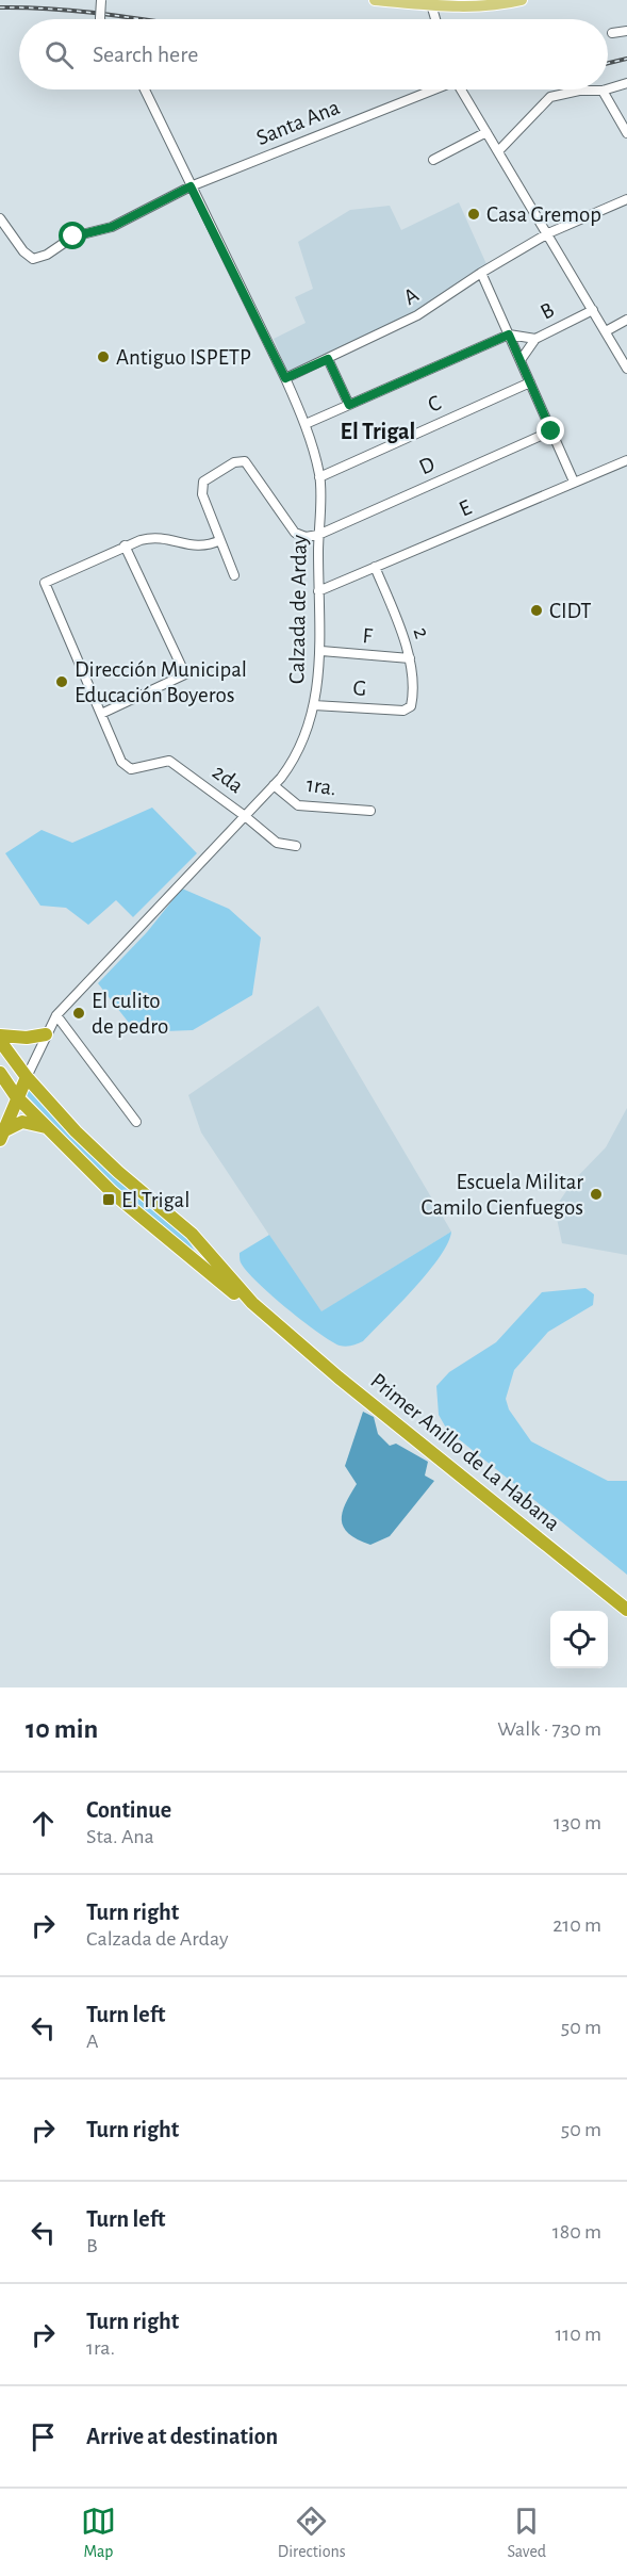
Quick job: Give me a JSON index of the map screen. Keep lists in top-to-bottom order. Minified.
{"streets":{"highway":["Primer Anillo de La Habana"],"street":["Santa Ana","A","B","C","D","E","Calzada de Arday","2","F","G","2da","1ra."]},"crossings":[["Santa Ana","Calzada de Arday"],["A","Calzada de Arday"],["C","Calzada de Arday"],["D","Calzada de Arday"],["E","Calzada de Arday"],["E","2"],["Calzada de Arday","F"],["Calzada de Arday","G"],["Calzada de Arday","2da"],["Calzada de Arday","1ra."],["Calzada de Arday","Primer Anillo de La Habana"],["2","F"],["2","G"]],"districts":["El Trigal"],"places":{"other":["Casa Gremop","Antiguo ISPETP","CIDT","Dirección Municipal Educación Boyeros","El culito de pedro","Escuela Militar Camilo Cienfuegos"],"transit":["El Trigal"]},"page":{"search":"Search here","heading":["10 min","Walk · 730 m"],"list":[["Continue","Sta. Ana","130 m"],["Turn right","Calzada de Arday","210 m"],["Turn left","A","50 m"],["Turn right","50 m"],["Turn left","B","180 m"],["Turn right","1ra.","110 m"],"Arrive at destination"],"nav":["Map","Directions","Saved"]}}
